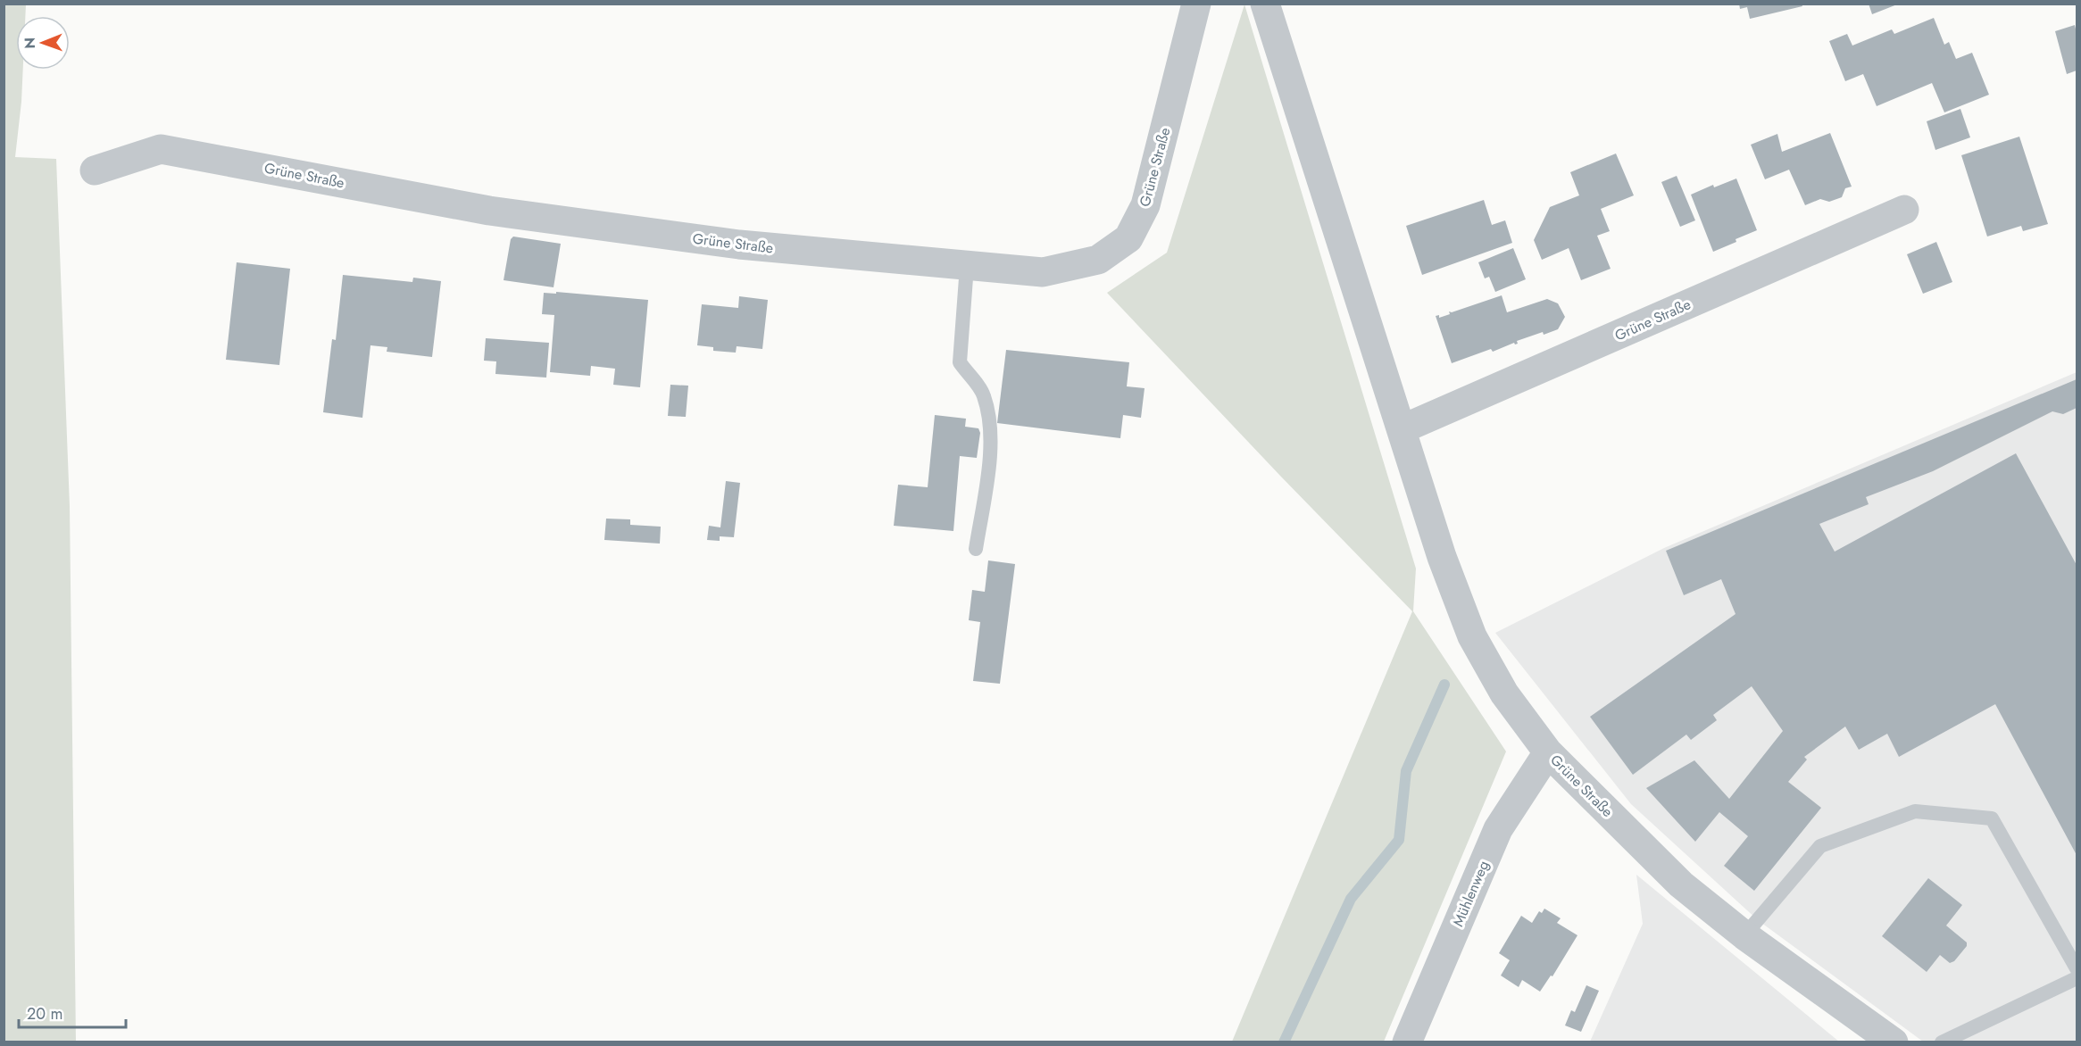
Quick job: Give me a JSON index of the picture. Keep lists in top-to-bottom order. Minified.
{"streets":{"street":["Grüne Straße","Mühlenweg"]},"crossings":[["Grüne Straße","Mühlenweg"]],"scale_bar":"20 m","north":"left"}
